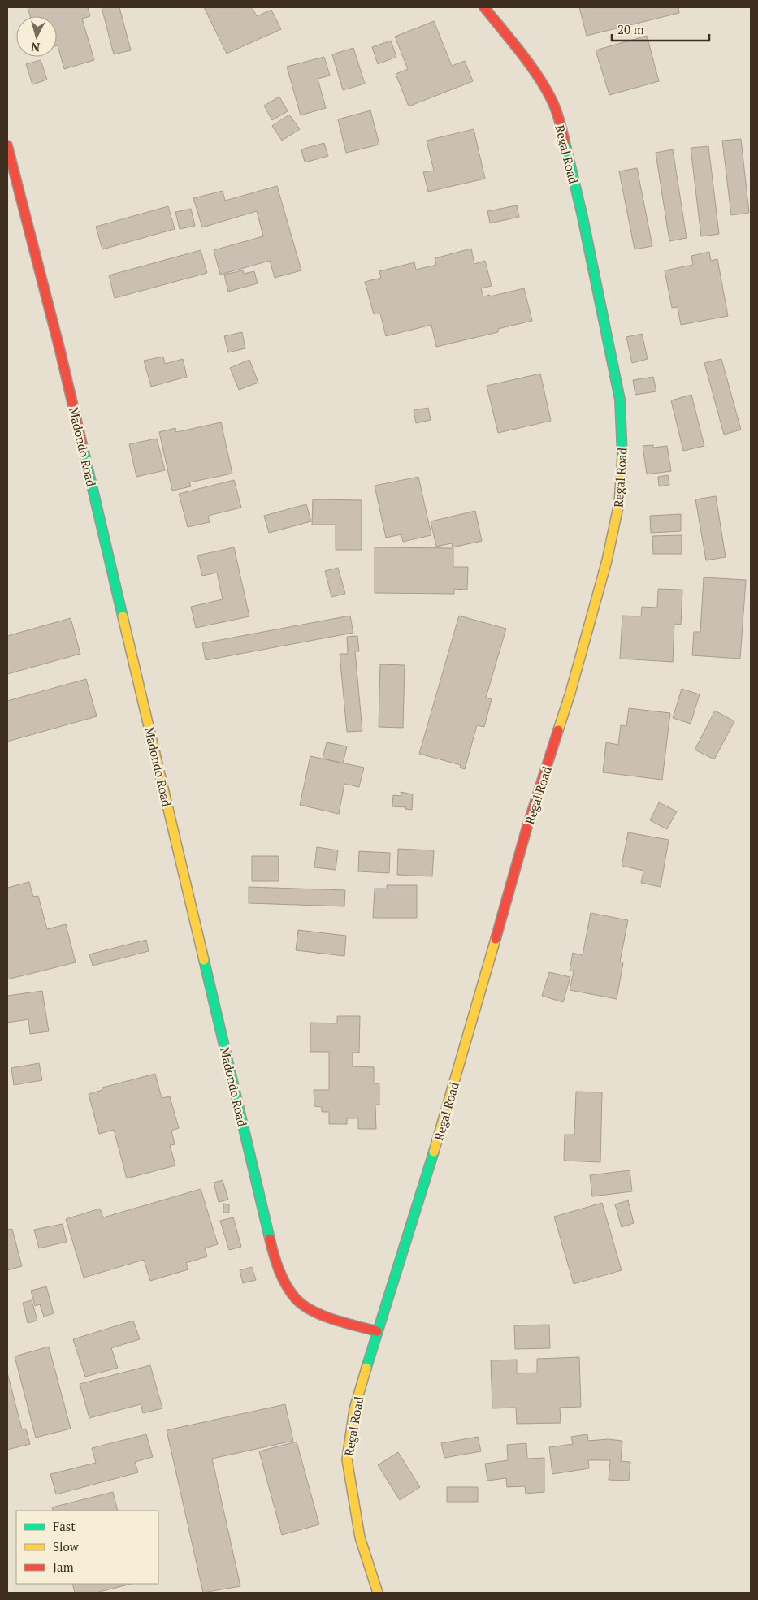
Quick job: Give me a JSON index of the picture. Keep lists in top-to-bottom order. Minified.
{"streets":{"street":["Regal Road","Madondo Road"]},"crossings":[["Regal Road","Madondo Road"]],"legend":["Fast","Slow","Jam"],"scale_bar":"20 m","north":"bottom"}
